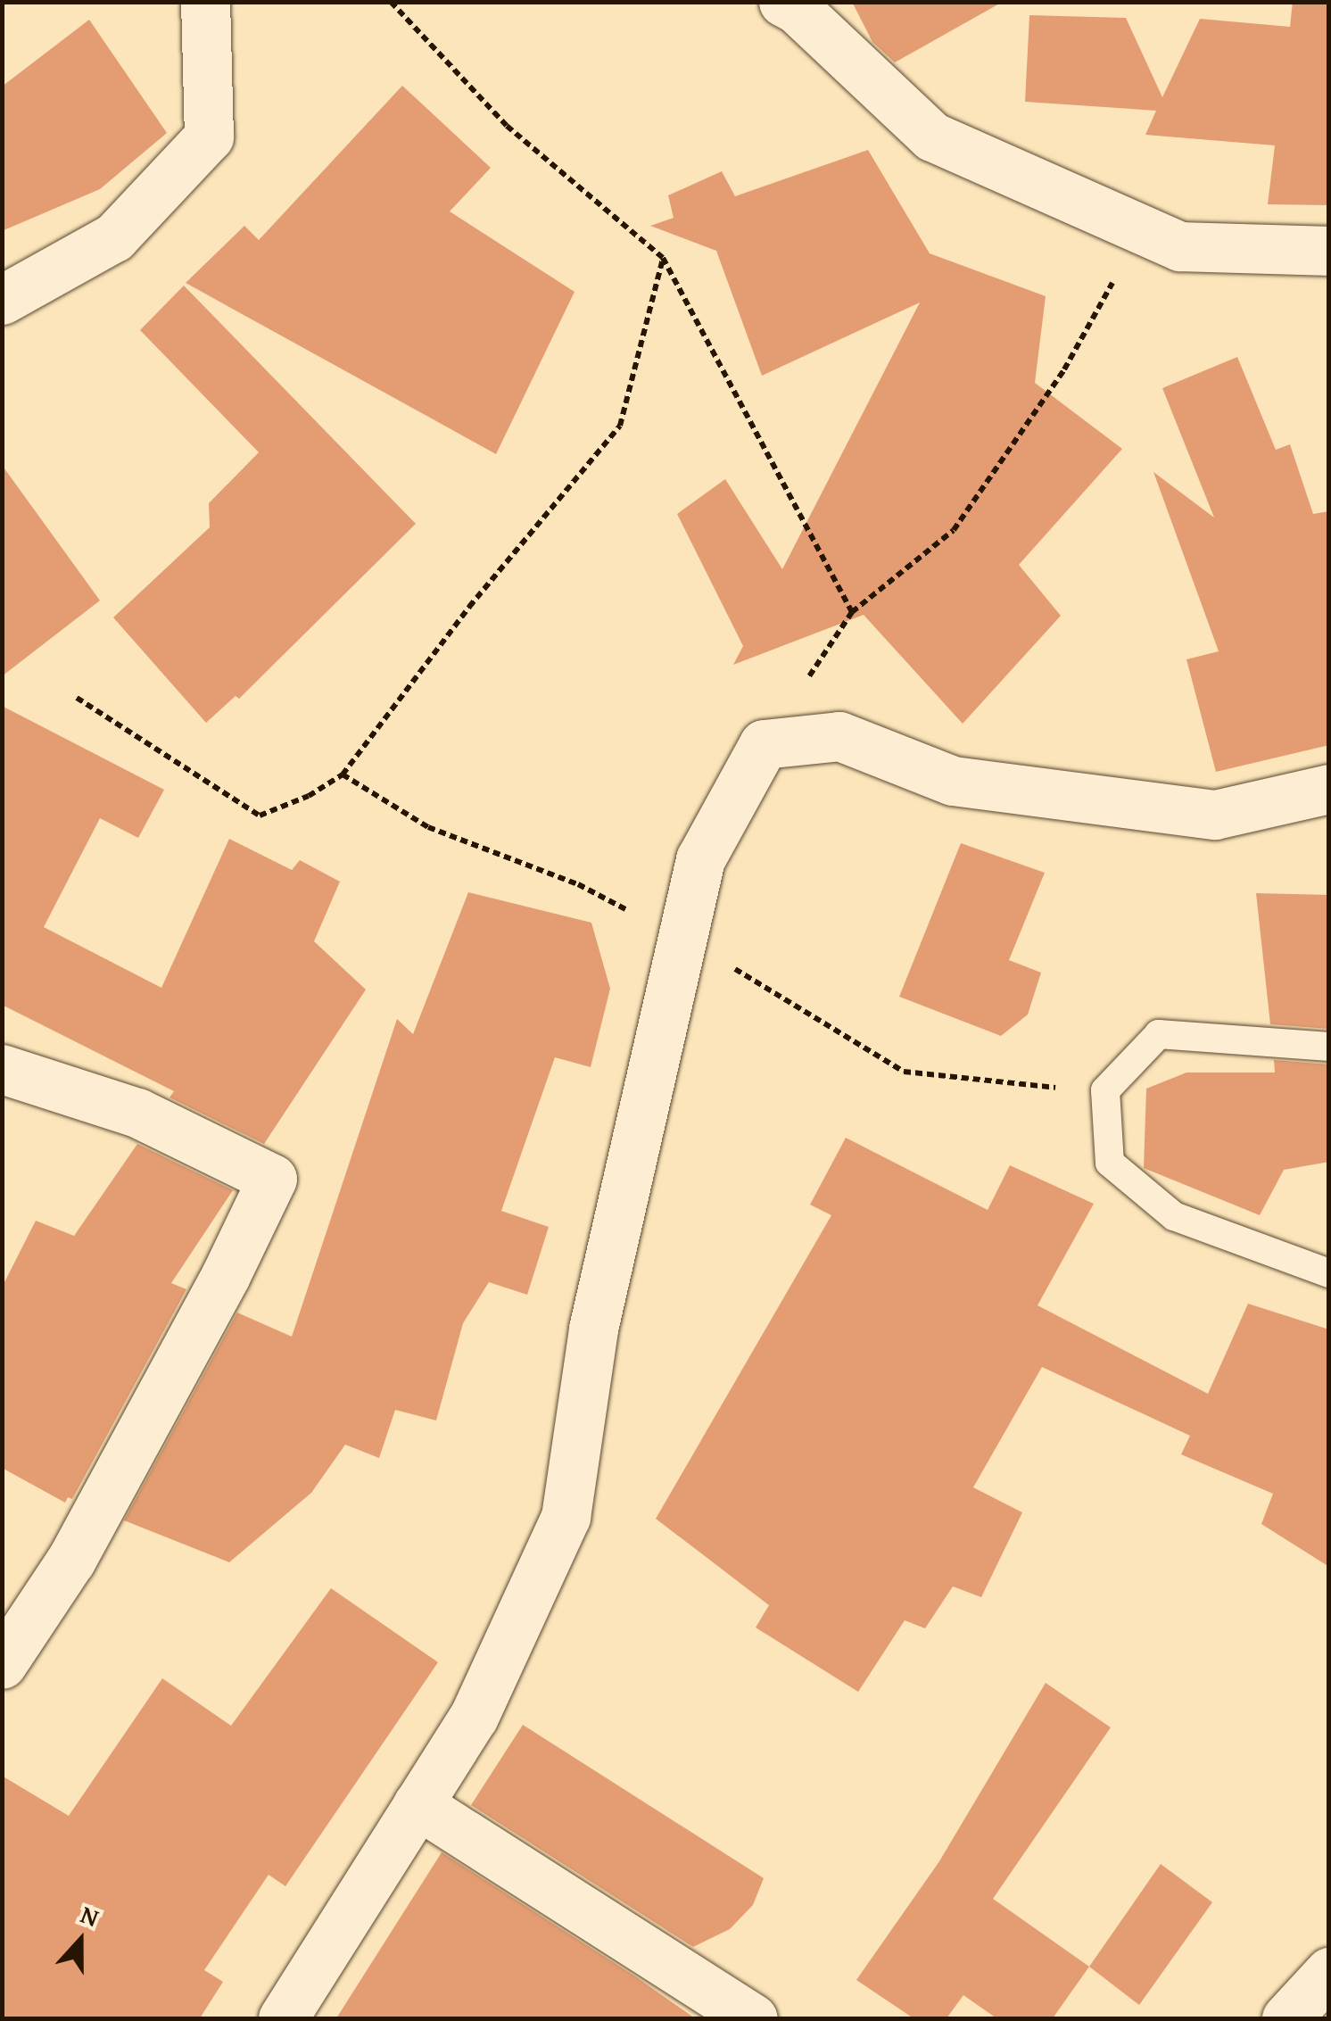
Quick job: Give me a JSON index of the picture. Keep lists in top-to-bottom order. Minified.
{"north":"top"}
